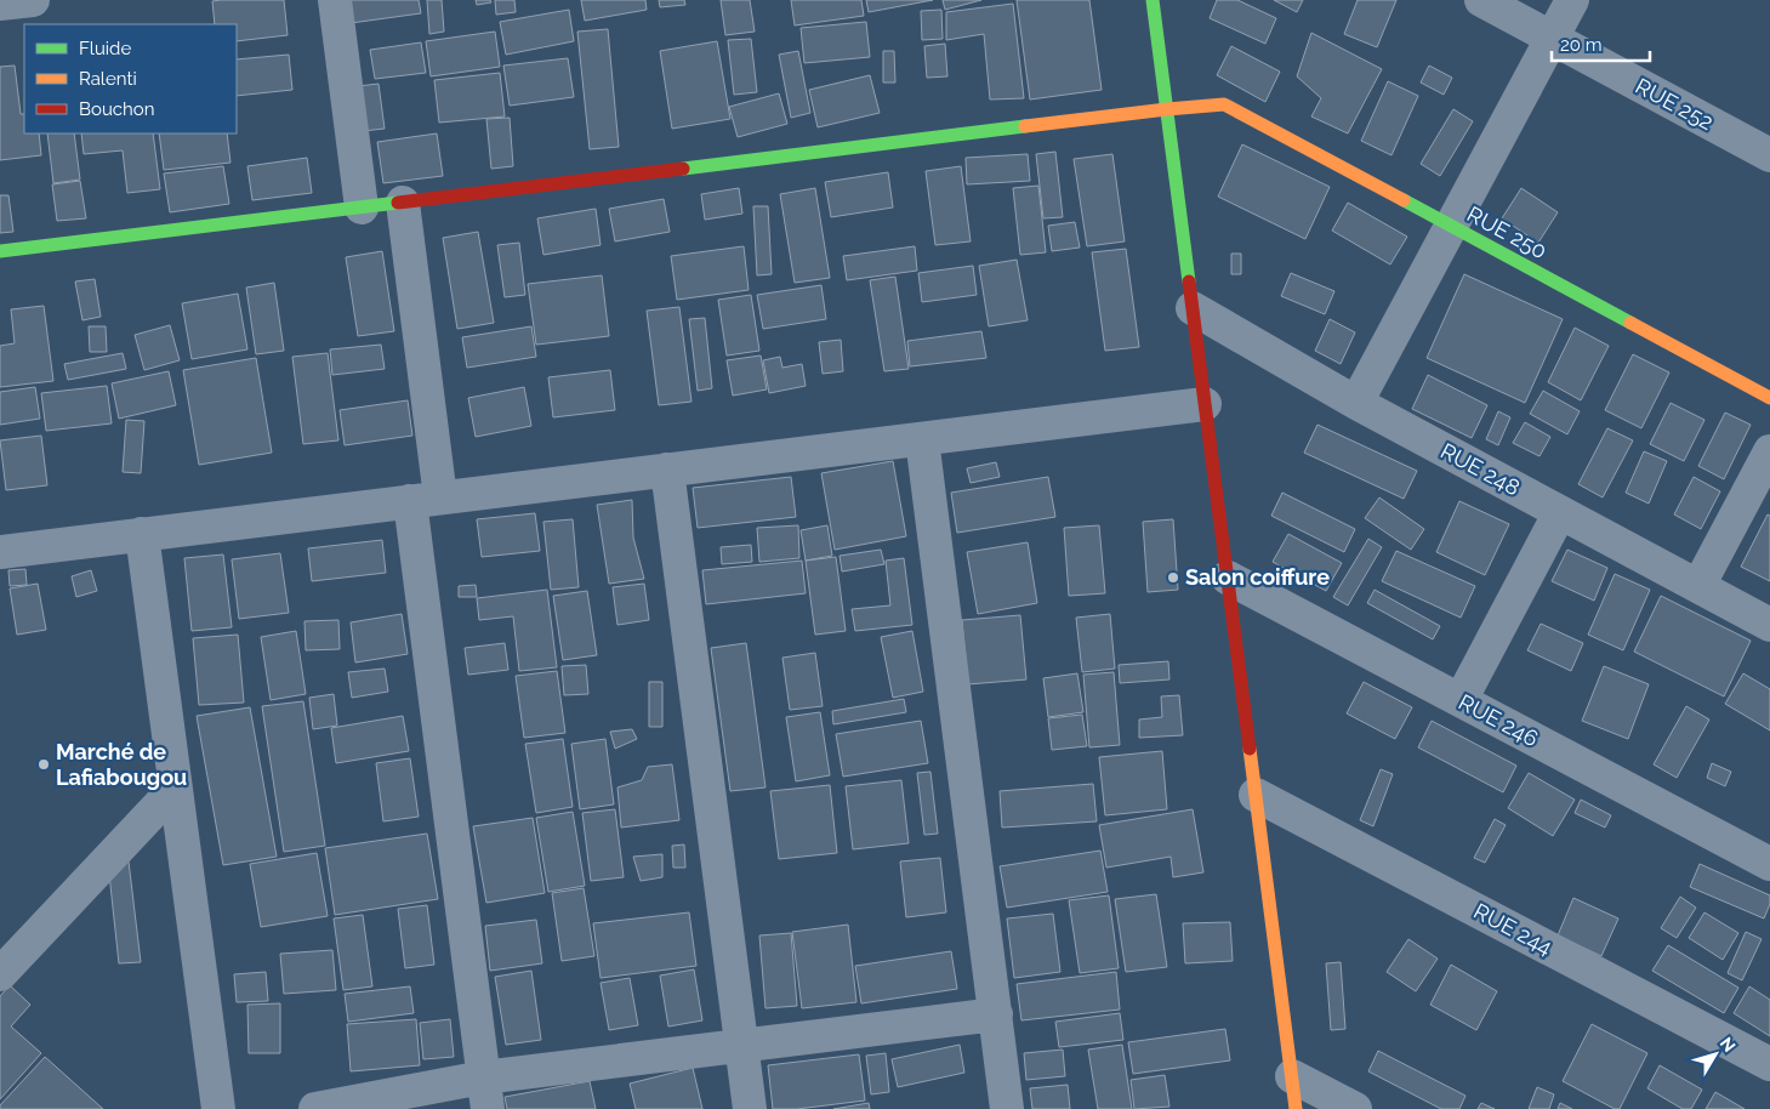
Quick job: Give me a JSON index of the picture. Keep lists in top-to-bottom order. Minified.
{"streets":{"street":["RUE 252","RUE 250","RUE 248","RUE 246","RUE 244"]},"places":["Salon coiffure","Marché de Lafiabougou"],"legend":["Fluide","Ralenti","Bouchon"],"scale_bar":"20 m","north":"top right"}
